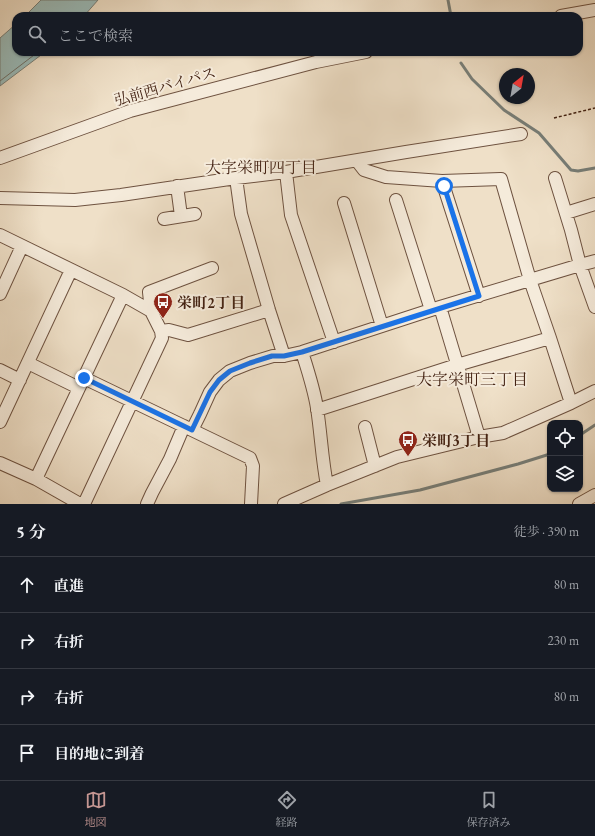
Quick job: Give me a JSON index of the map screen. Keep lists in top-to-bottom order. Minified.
{"streets":{"street":["弘前西バイパス"]},"districts":["大字栄町四丁目","大字栄町三丁目"],"places":{"bus stop":["栄町2丁目","栄町3丁目"]},"north":"top right","page":{"search":"ここで検索","heading":["5 分","徒歩 · 390 m"],"list":[["直進","80 m"],["右折","230 m"],["右折","80 m"],"目的地に到着"],"nav":["地図","経路","保存済み"]}}
